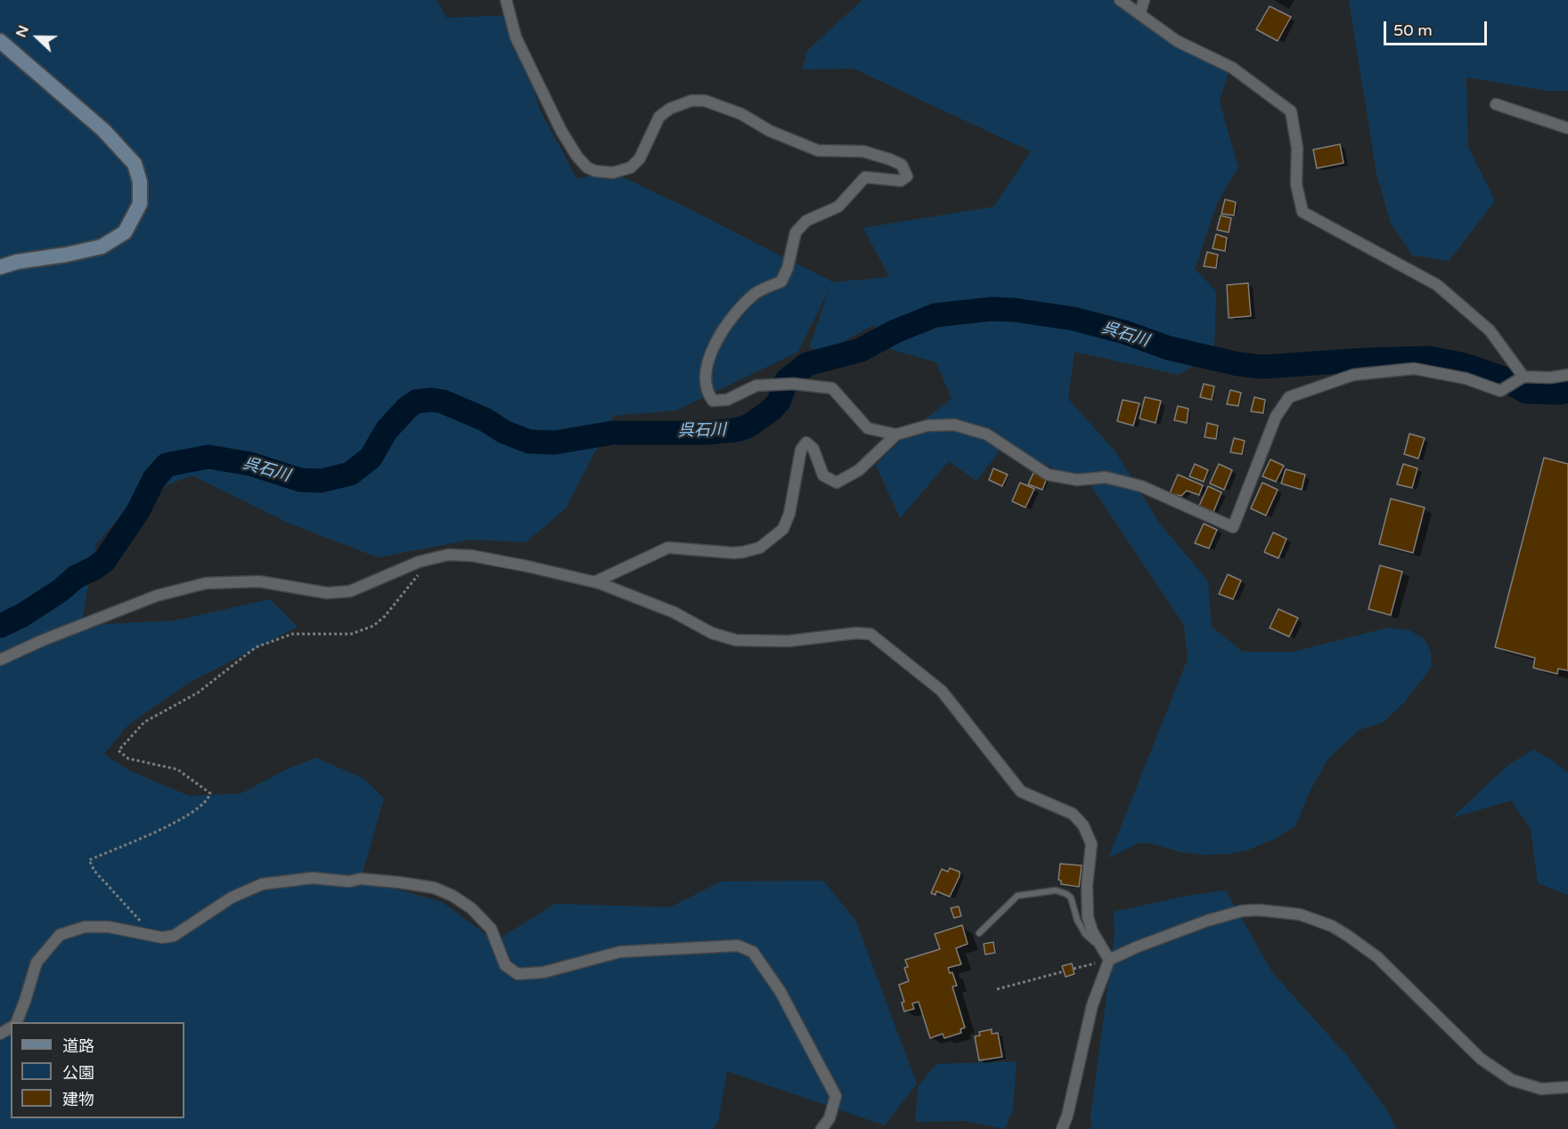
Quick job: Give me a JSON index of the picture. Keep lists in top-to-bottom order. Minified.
{"water":["呉石川"],"legend":["道路","公園","建物"],"scale_bar":"50 m","north":"left"}
